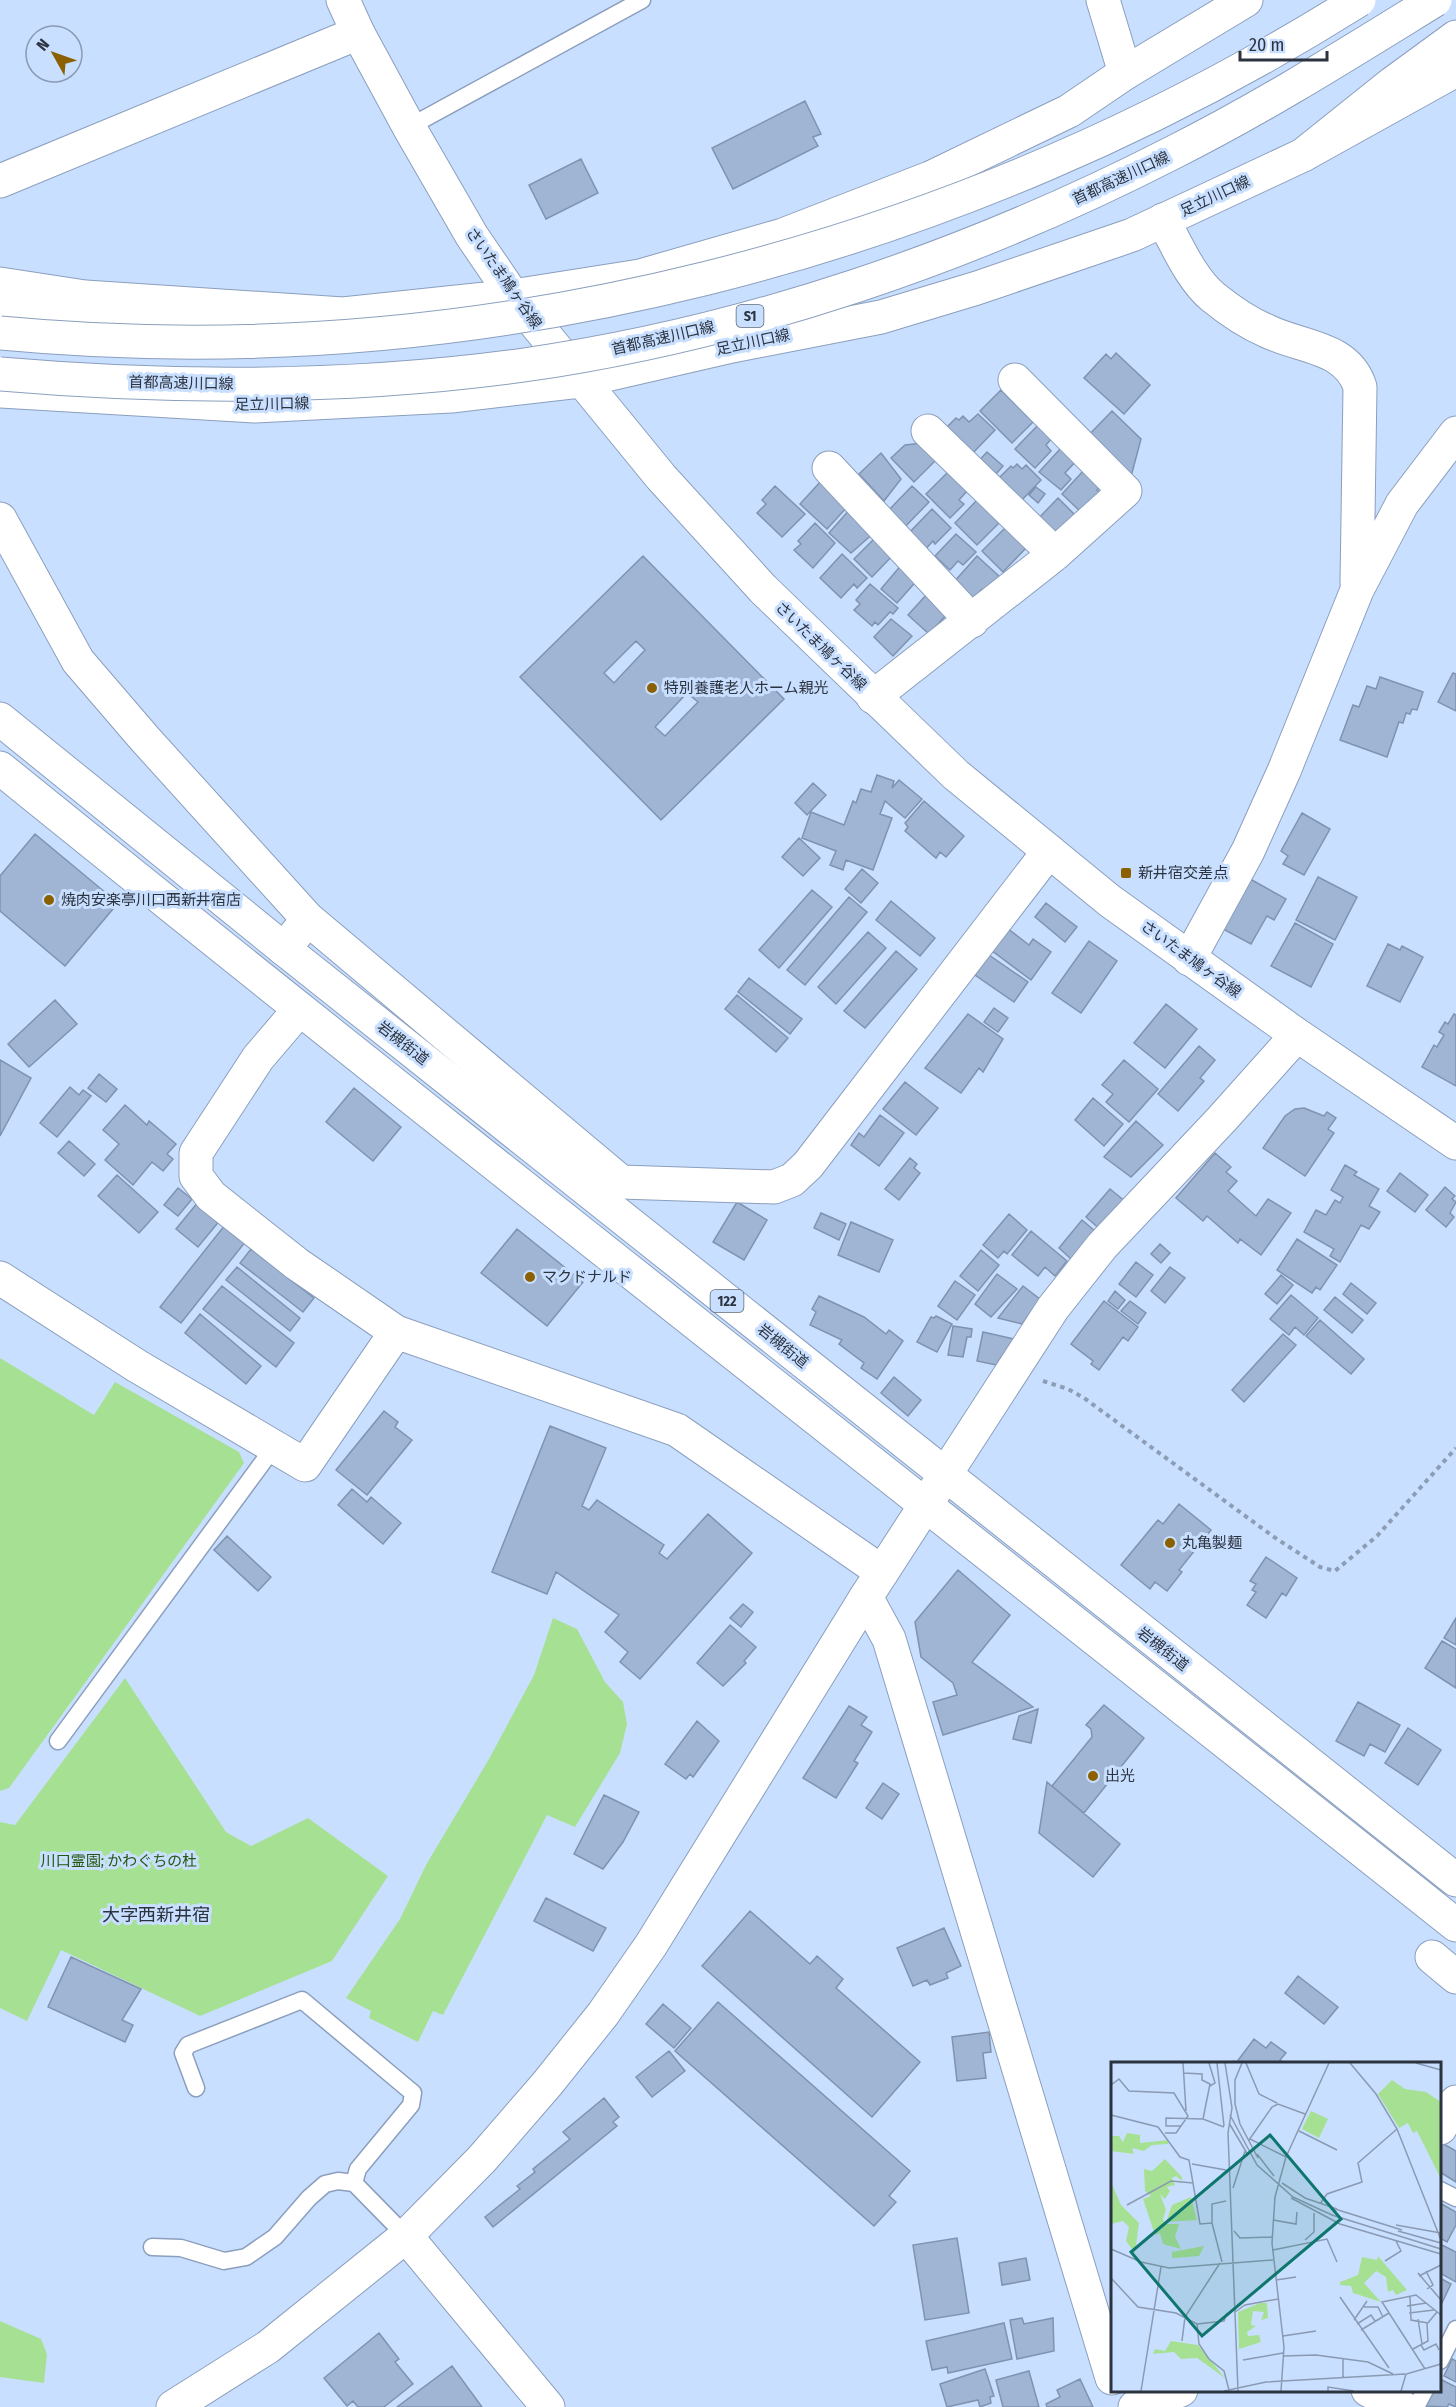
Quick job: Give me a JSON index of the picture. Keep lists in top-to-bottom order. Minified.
{"streets":{"main road":["首都高速川口線","足立川口線","さいたま鳩ヶ谷線","S1","岩槻街道","122"]},"crossings":[["足立川口線","さいたま鳩ヶ谷線"]],"districts":["大字西新井宿"],"parks":["川口霊園; かわぐちの杜"],"places":{"other":["特別養護老人ホーム親光","焼肉安楽亭川口西新井宿店","マクドナルド","丸亀製麺","出光"],"transit":["新井宿交差点"]},"scale_bar":"20 m","north":"top left"}
